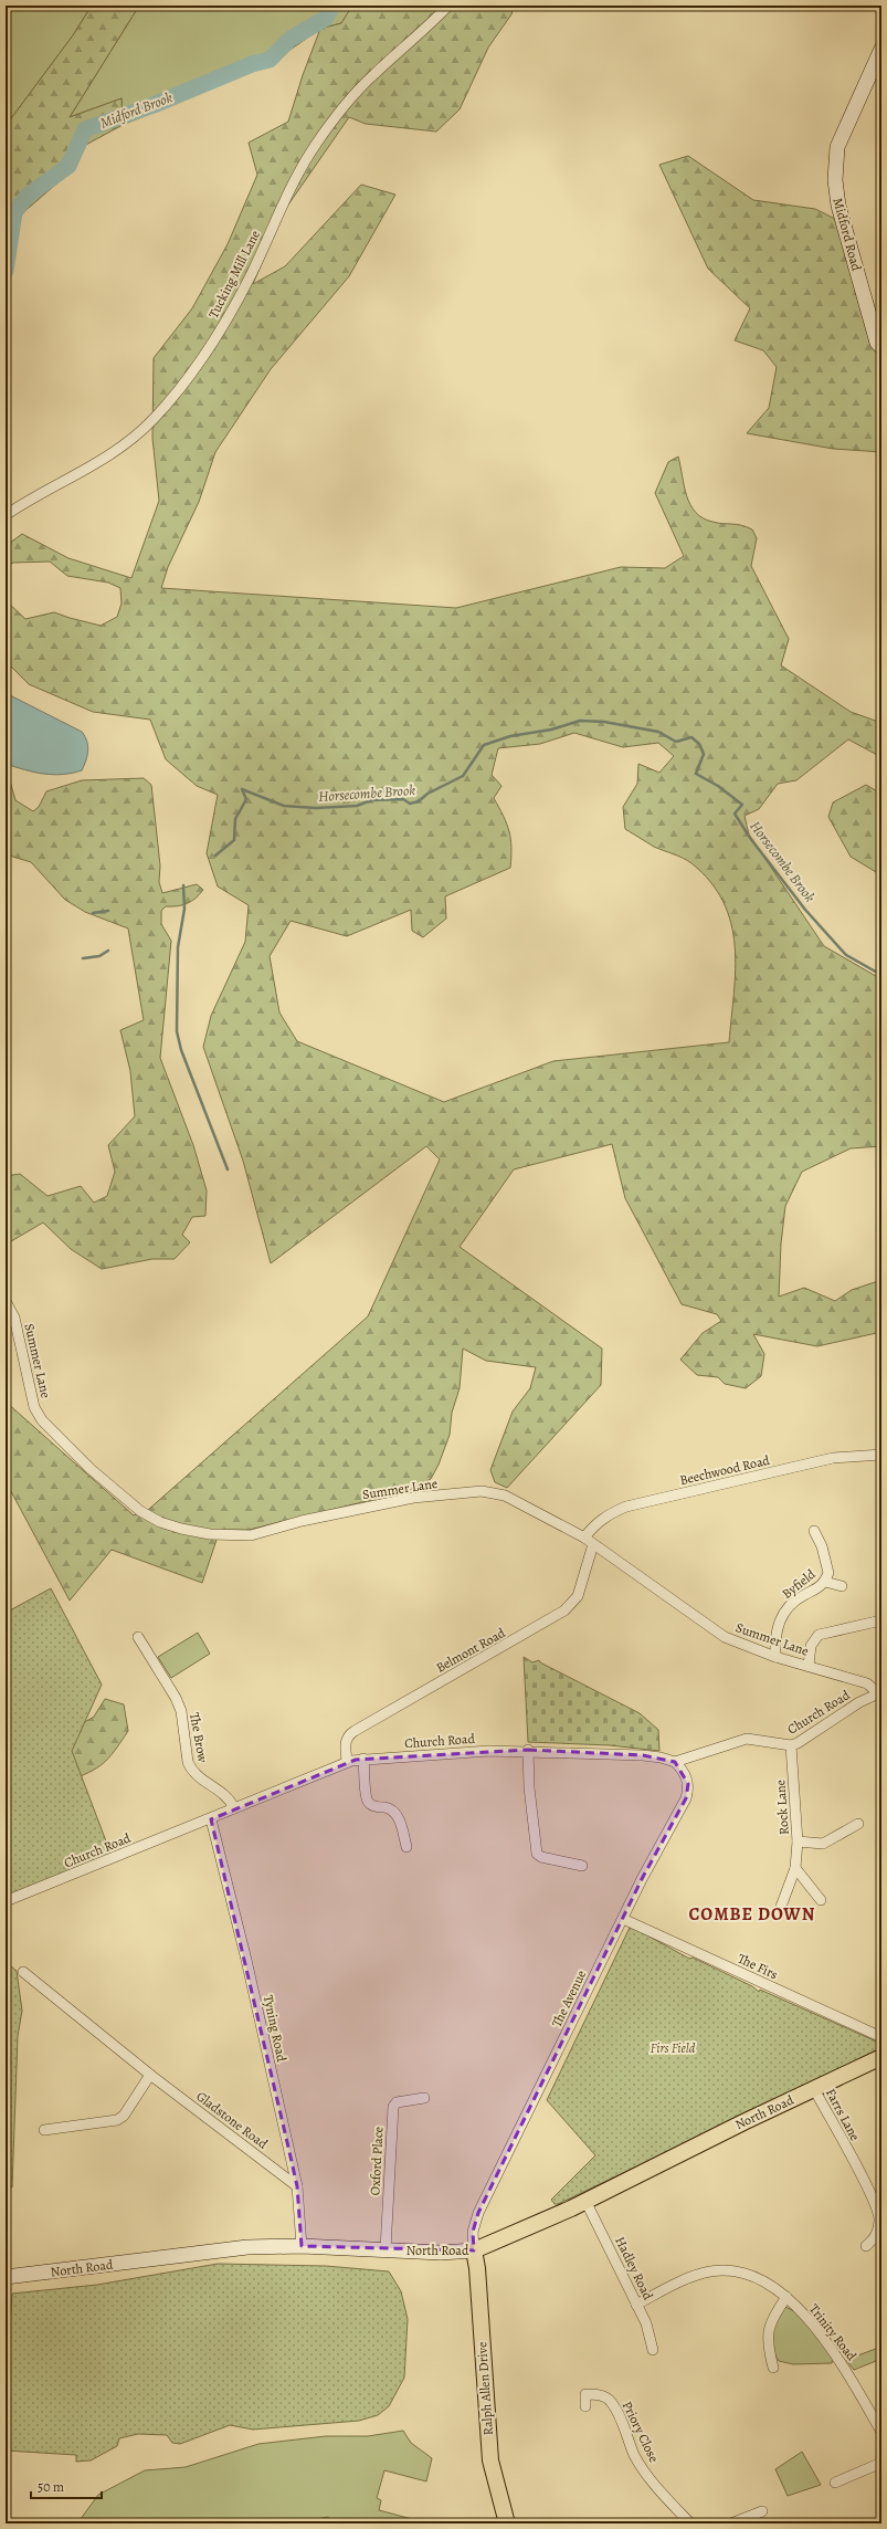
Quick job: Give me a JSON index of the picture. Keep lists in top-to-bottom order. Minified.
{"streets":{"main road":["North Road","Ralph Allen Drive"],"street":["Midford Road","Tucking Mill Lane","Summer Lane","Beechwood Road","Byfield","Belmont Road","Church Road","The Brow","Rock Lane","The Firs","The Avenue","Tyning Road","Farrs Lane","Gladstone Road","Oxford Place","Hadley Road","Trinity Road","Priory Close"]},"crossings":[["Summer Lane","Beechwood Road"],["Summer Lane","Byfield"],["Summer Lane","Belmont Road"],["Summer Lane","Church Road"],["Belmont Road","Church Road"],["Church Road","The Brow"],["Church Road","Rock Lane"],["Church Road","The Avenue"],["Church Road","Tyning Road"],["The Firs","The Avenue"],["The Avenue","North Road"],["The Avenue","Ralph Allen Drive"],["Tyning Road","North Road"],["Tyning Road","Gladstone Road"],["North Road","Farrs Lane"],["North Road","Oxford Place"],["North Road","Hadley Road"],["North Road","Ralph Allen Drive"],["Hadley Road","Trinity Road"]],"districts":["COMBE DOWN"],"water":["Midford Brook","Horsecombe Brook"],"parks":["Firs Field"],"scale_bar":"50 m"}
